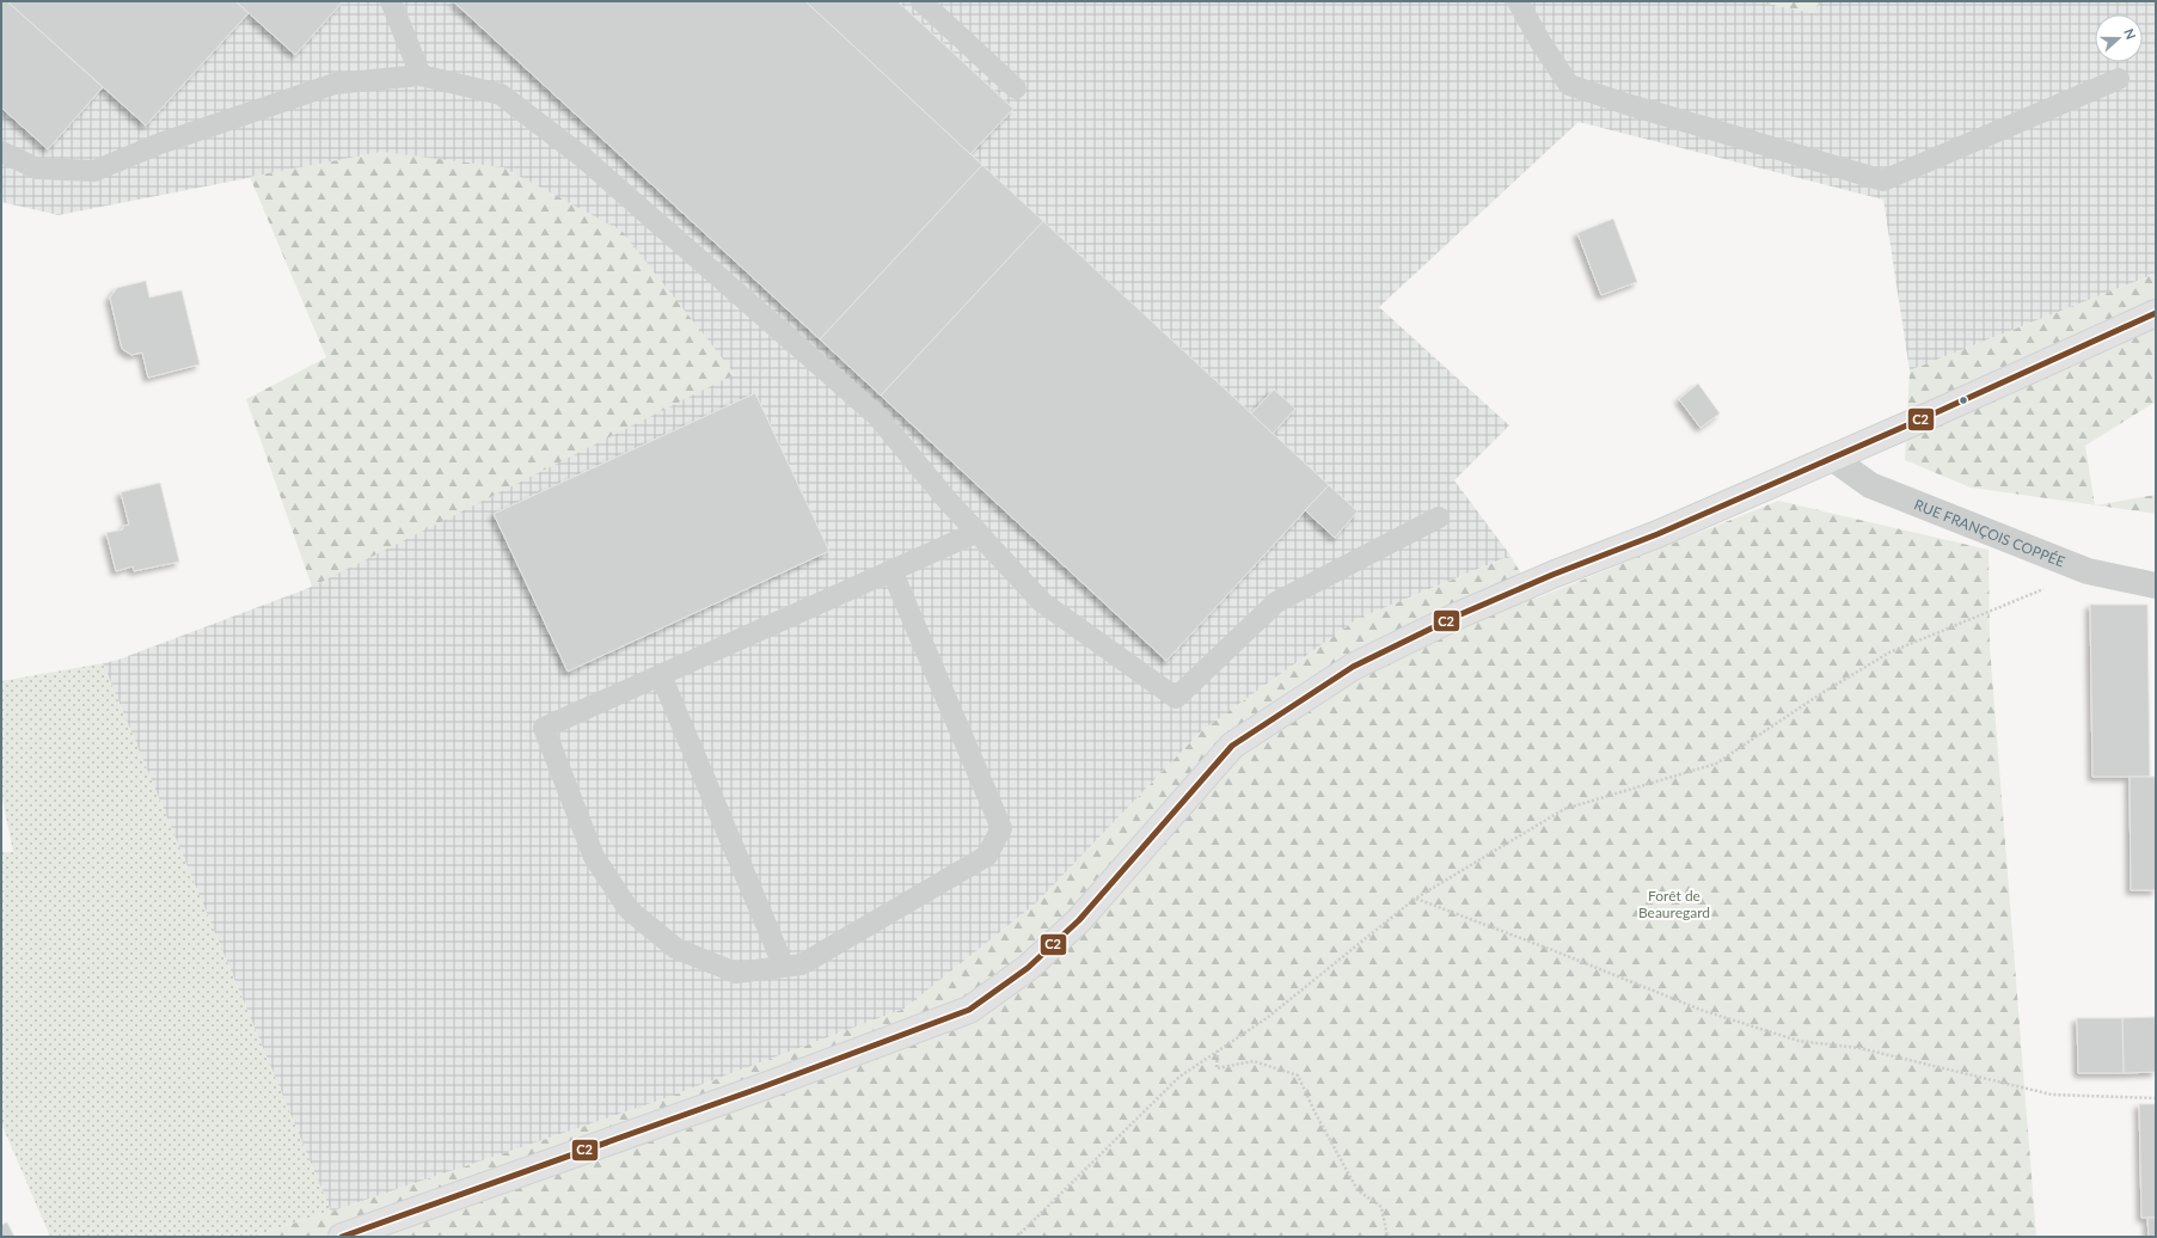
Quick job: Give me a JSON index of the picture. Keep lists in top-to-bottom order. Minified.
{"streets":{"street":["RUE FRANÇOIS COPPÉE"]},"parks":["Forêt de Beauregard"],"lines":["transit line C2"],"north":"right"}
